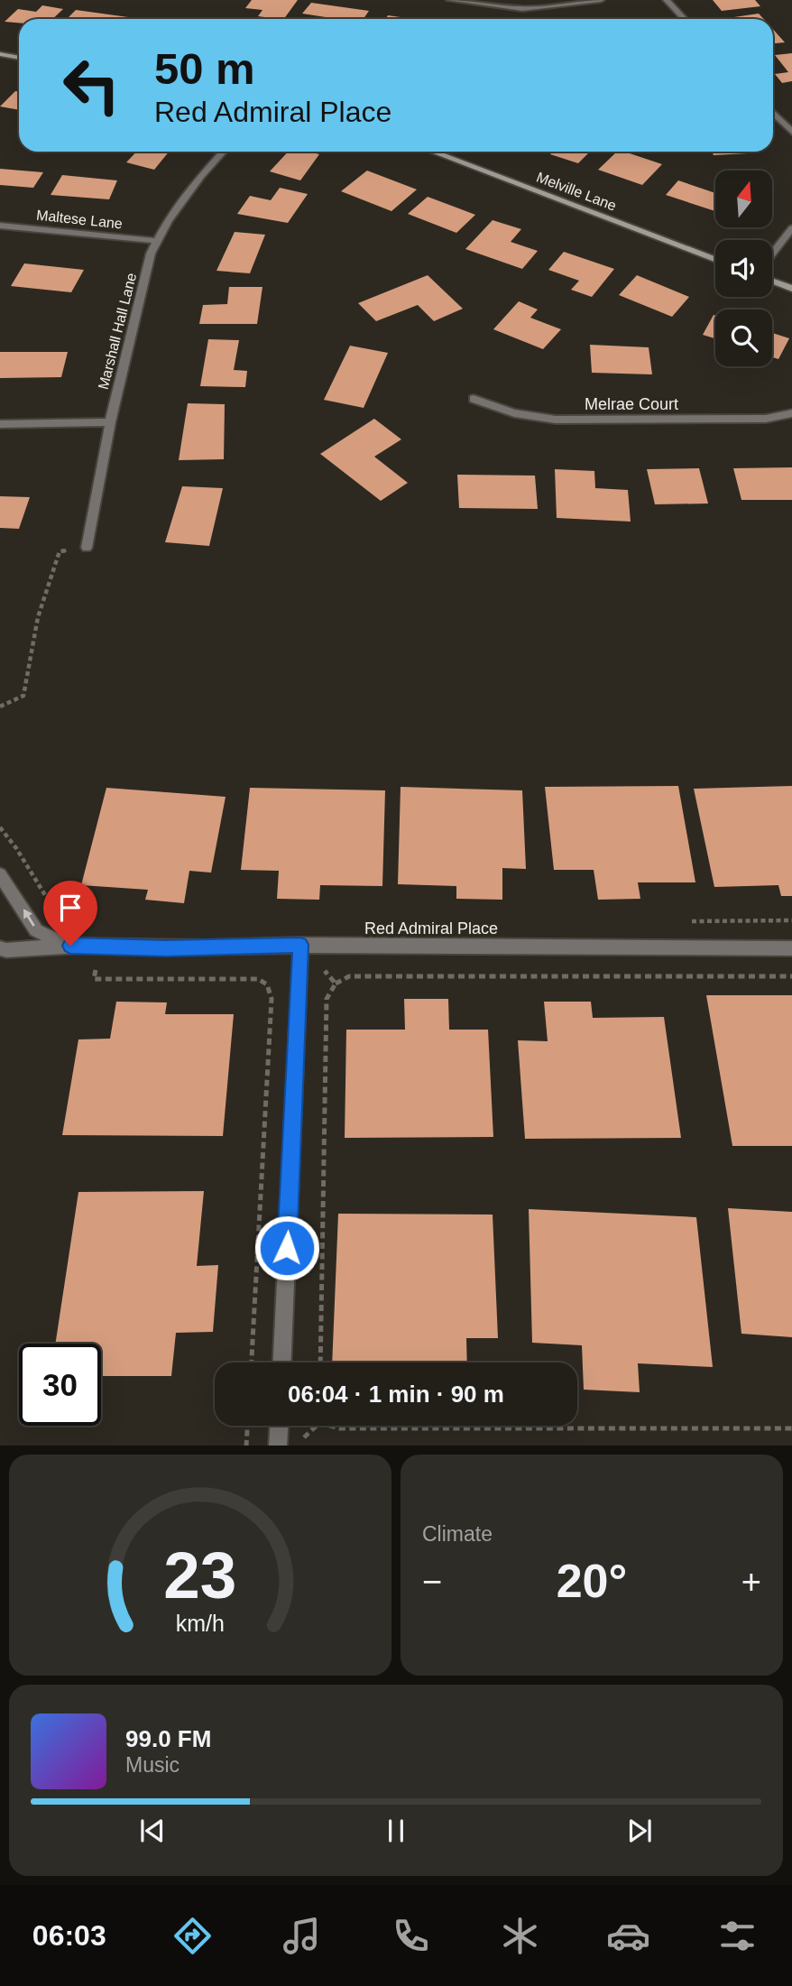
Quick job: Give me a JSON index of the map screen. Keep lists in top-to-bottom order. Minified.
{"streets":{"street":["Melville Lane","Maltese Lane","Marshall Hall Lane","Melrae Court","Red Admiral Place"]},"crossings":[["Maltese Lane","Marshall Hall Lane"]],"north":"top","page":{"turn":["50 m","Red Admiral Place"],"limit":"30","trip":"06:04 · 1 min · 90 m","tile":"Climate","heat":["−","20°","+"],"song":["99.0 FM","Music"],"tabs":"06:03","gauge":["23","km/h"]}}
